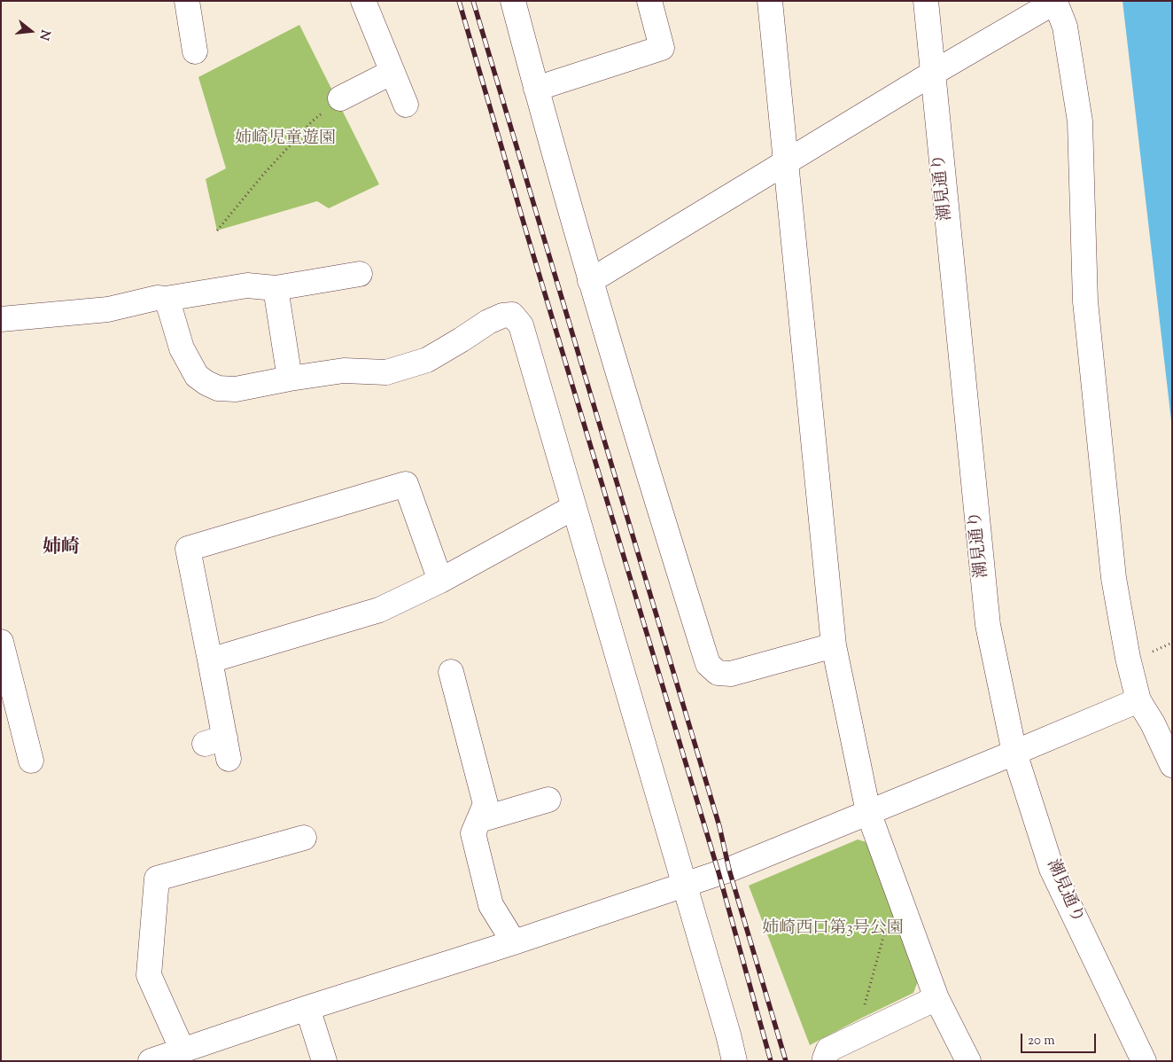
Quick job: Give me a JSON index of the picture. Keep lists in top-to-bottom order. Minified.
{"streets":{"street":["潮見通り"]},"districts":["姉崎"],"parks":["姉崎児童遊園","姉崎西口第3号公園"],"scale_bar":"20 m","north":"right"}
